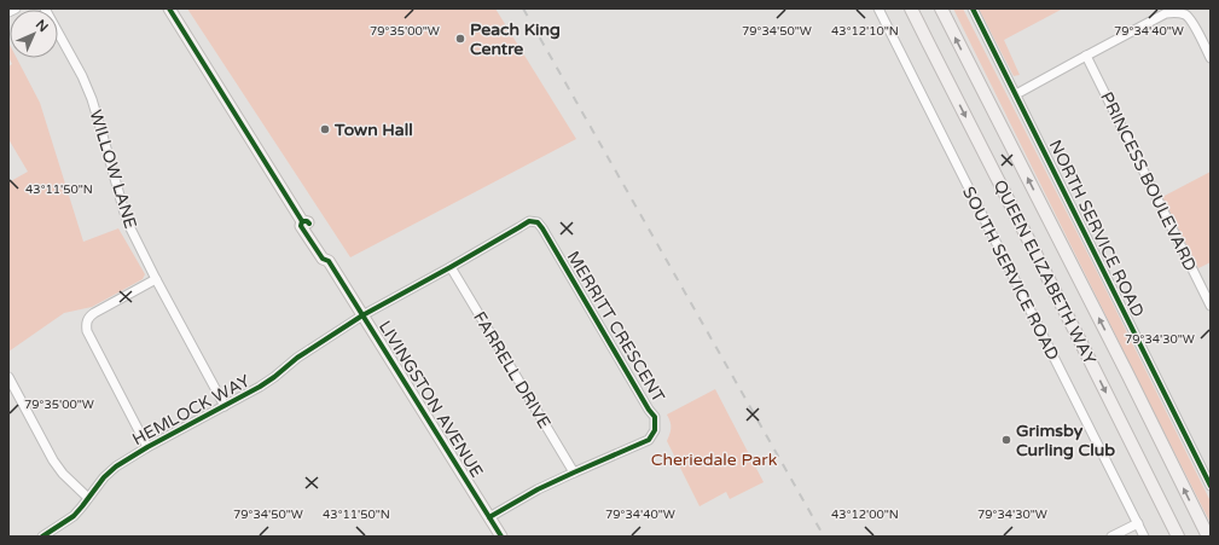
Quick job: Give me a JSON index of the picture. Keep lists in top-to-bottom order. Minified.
{"streets":{"highway":["QUEEN ELIZABETH WAY"],"main road":["LIVINGSTON AVENUE"],"street":["WILLOW LANE","PRINCESS BOULEVARD","NORTH SERVICE ROAD","SOUTH SERVICE ROAD","MERRITT CRESCENT","FARRELL DRIVE","HEMLOCK WAY"]},"crossings":[["WILLOW LANE","HEMLOCK WAY"],["MERRITT CRESCENT","FARRELL DRIVE"],["MERRITT CRESCENT","LIVINGSTON AVENUE"],["MERRITT CRESCENT","HEMLOCK WAY"],["LIVINGSTON AVENUE","HEMLOCK WAY"]],"parks":["Cheriedale Park"],"places":["Peach King Centre","Town Hall","Grimsby Curling Club"],"north":"top right","coordinates":["79°35'00\"W","79°34'50\"W","43°12'10\"N","79°34'40\"W","43°11'50\"N","79°34'30\"W","43°12'00\"N"]}
